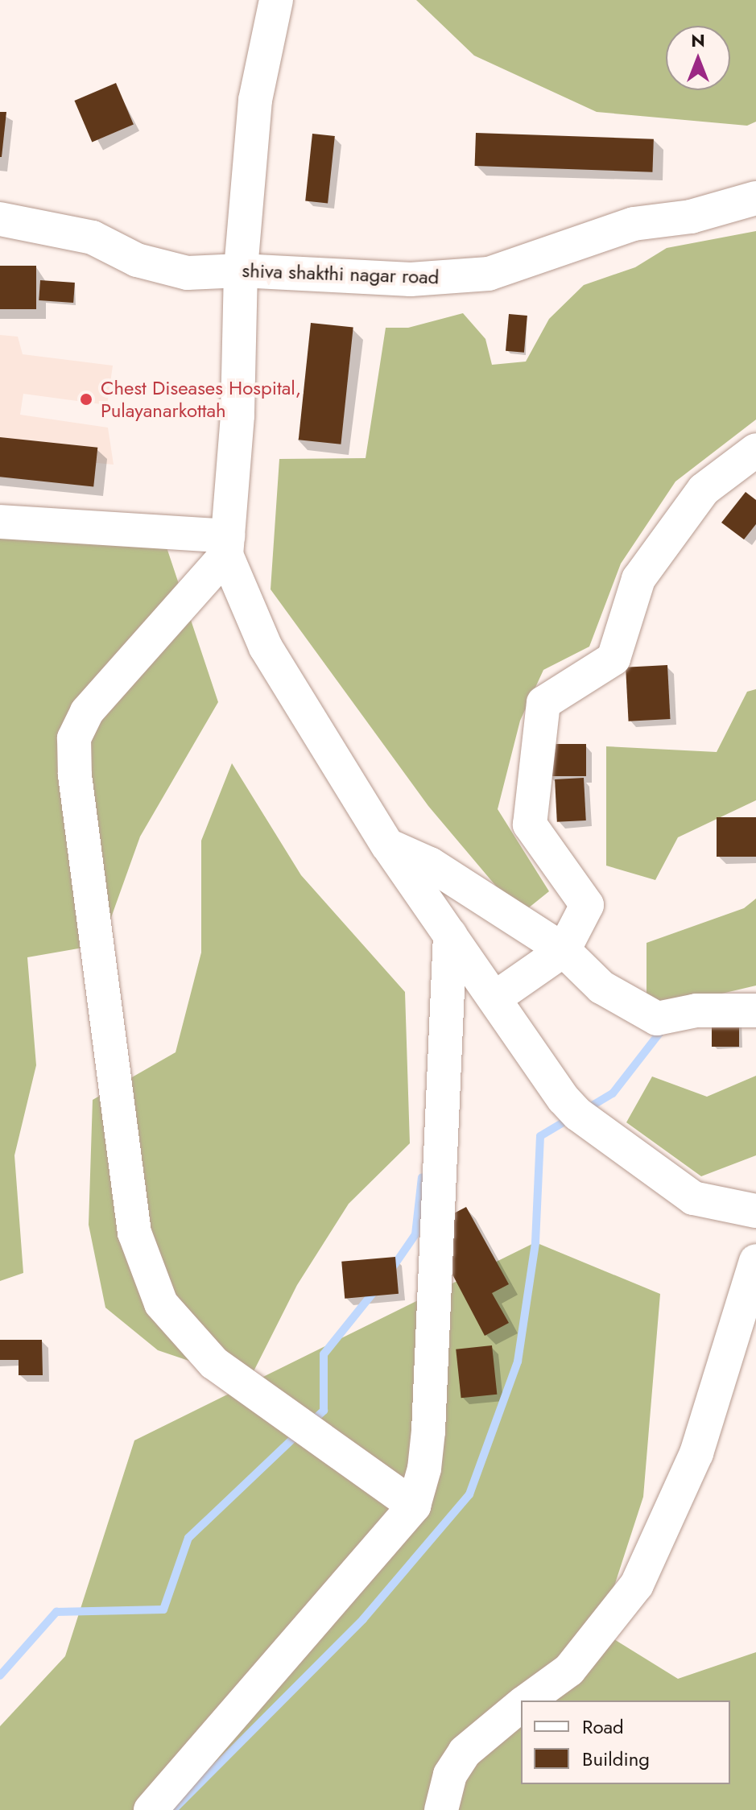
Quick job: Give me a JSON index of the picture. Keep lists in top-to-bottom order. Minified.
{"streets":{"street":["shiva shakthi nagar road"]},"places":["Chest Diseases Hospital, Pulayanarkottah"],"legend":["Road","Building"],"north":"top"}
